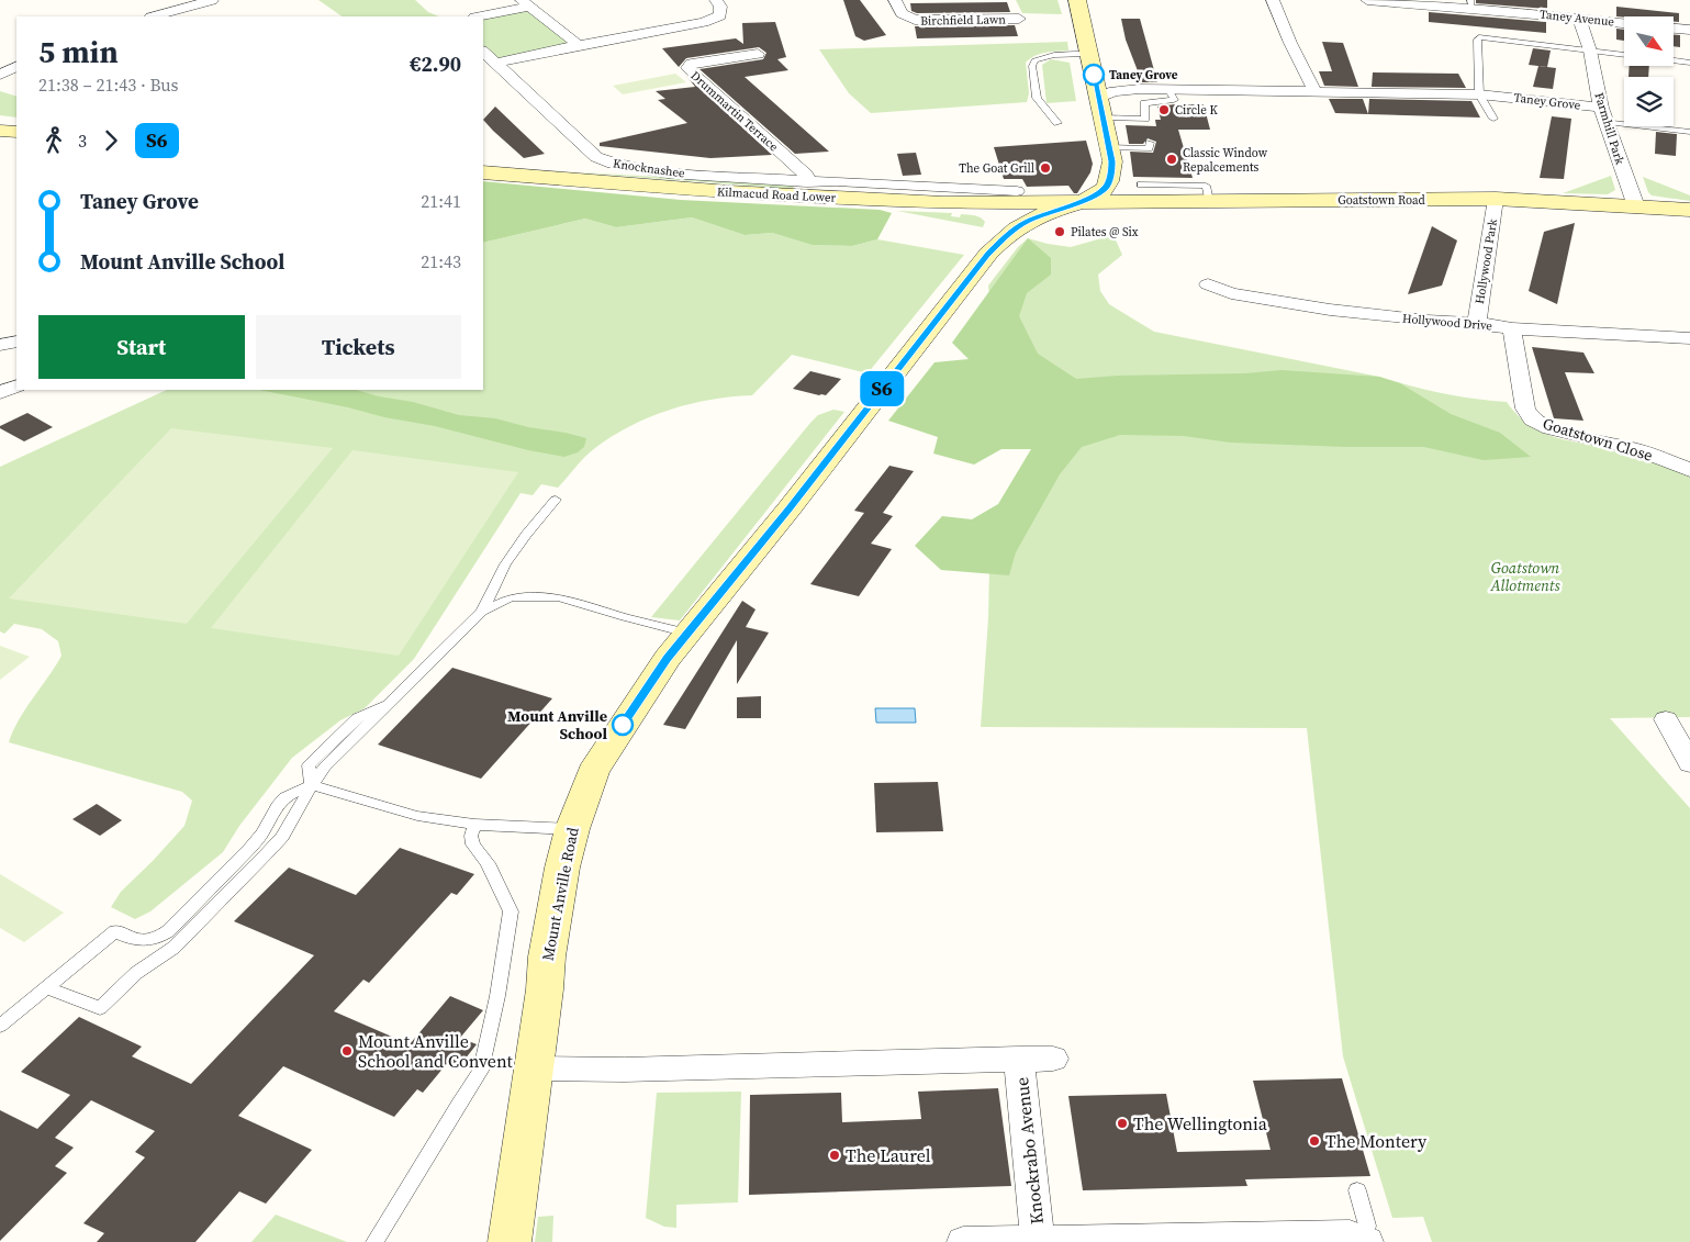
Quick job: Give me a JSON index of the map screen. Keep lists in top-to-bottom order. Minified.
{"streets":{"main road":["Kilmacud Road Lower","Goatstown Road","Mount Anville Road"],"street":["Taney Avenue","Birchfield Lawn","Taney Grove","Drummartin Terrace","Farmhill Park","Knocknashee","Hollywood Park","Hollywood Drive","Goatstown Close","Knockrabo Avenue"]},"crossings":[["Taney Avenue","Farmhill Park"],["Taney Grove","Farmhill Park"],["Drummartin Terrace","Knocknashee"],["Drummartin Terrace","Kilmacud Road Lower"],["Farmhill Park","Goatstown Road"],["Knocknashee","Kilmacud Road Lower"],["Kilmacud Road Lower","Goatstown Road"],["Kilmacud Road Lower","Mount Anville Road"],["Goatstown Road","Hollywood Park"],["Goatstown Road","Mount Anville Road"],["Hollywood Park","Hollywood Drive"],["Hollywood Drive","Goatstown Close"]],"parks":["Goatstown Allotments"],"places":["Taney Grove","Circle K","Classic Window Repalcements","The Goat Grill","Pilates @ Six","Mount Anville School","Mount Anville School and Convent","The Wellingtonia","The Montery","The Laurel"],"lines":["bus line S6"],"north":"bottom right","page":{"on_map":"S6","heading":["5 min","21:38 – 21:43 · Bus","€2.90"],"legs":["3","S6"],"list":[{"name":"Taney Grove","value":"21:41"},{"name":"Mount Anville School","value":"21:43"}],"buttons":["Start","Tickets"]}}
